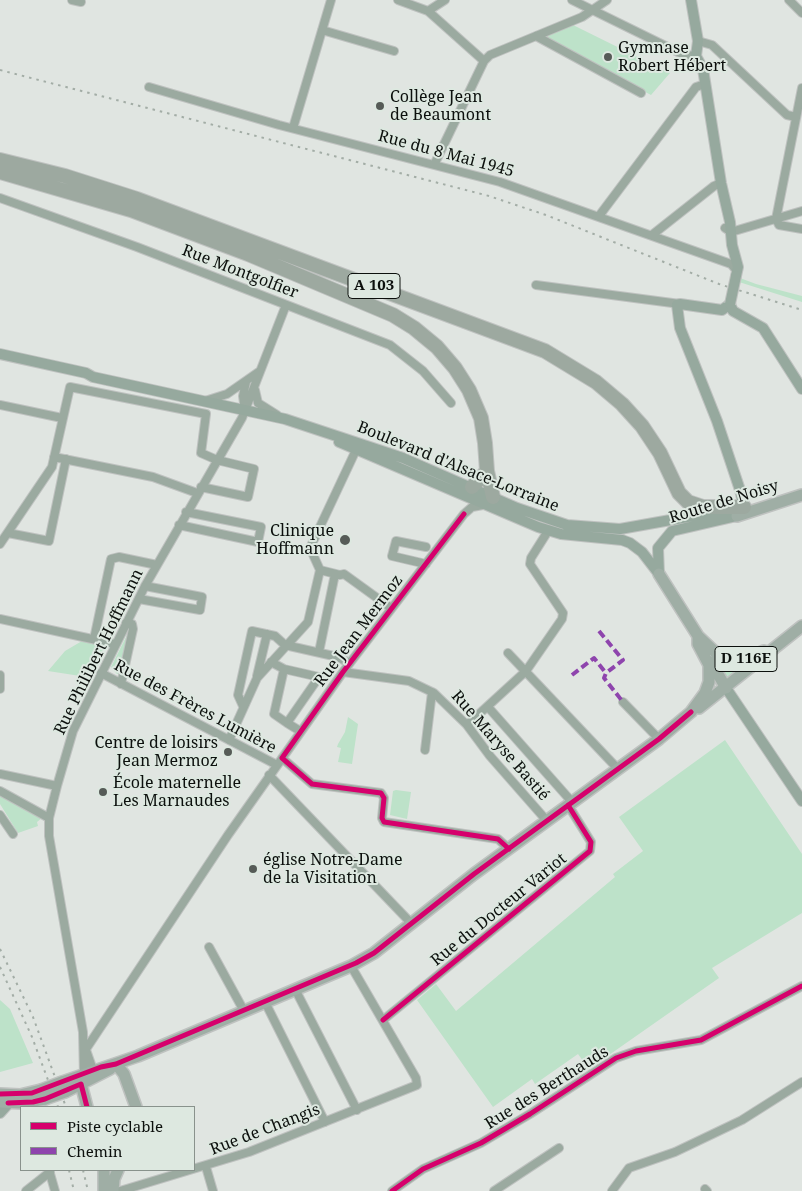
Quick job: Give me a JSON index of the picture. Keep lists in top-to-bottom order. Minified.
{"streets":{"highway":["A 103"],"main road":["Boulevard d'Alsace-Lorraine","Route de Noisy","D 116E"],"street":["Rue du 8 Mai 1945","Rue Montgolfier","Rue Jean Mermoz","Rue Philibert Hoffmann","Rue des Frères Lumière","Rue Maryse Bastié","Rue du Docteur Variot","Rue des Berthauds","Rue de Changis"]},"crossings":[["Rue Montgolfier","Rue Philibert Hoffmann"],["A 103","Boulevard d'Alsace-Lorraine"],["A 103","Route de Noisy"],["A 103","Rue Jean Mermoz"],["Boulevard d'Alsace-Lorraine","Route de Noisy"],["Boulevard d'Alsace-Lorraine","Rue Jean Mermoz"],["Boulevard d'Alsace-Lorraine","Rue Philibert Hoffmann"],["Boulevard d'Alsace-Lorraine","D 116E"],["Route de Noisy","D 116E"],["Rue Jean Mermoz","Rue Philibert Hoffmann"],["Rue Jean Mermoz","Rue des Frères Lumière"],["Rue Jean Mermoz","Rue Maryse Bastié"],["Rue Philibert Hoffmann","Rue des Frères Lumière"],["Rue du Docteur Variot","Rue de Changis"]],"places":["Gymnase Robert Hébert","Collège Jean de Beaumont","Clinique Hoffmann","Centre de loisirs Jean Mermoz","École maternelle Les Marnaudes","église Notre-Dame de la Visitation"],"legend":["Piste cyclable","Chemin"]}
